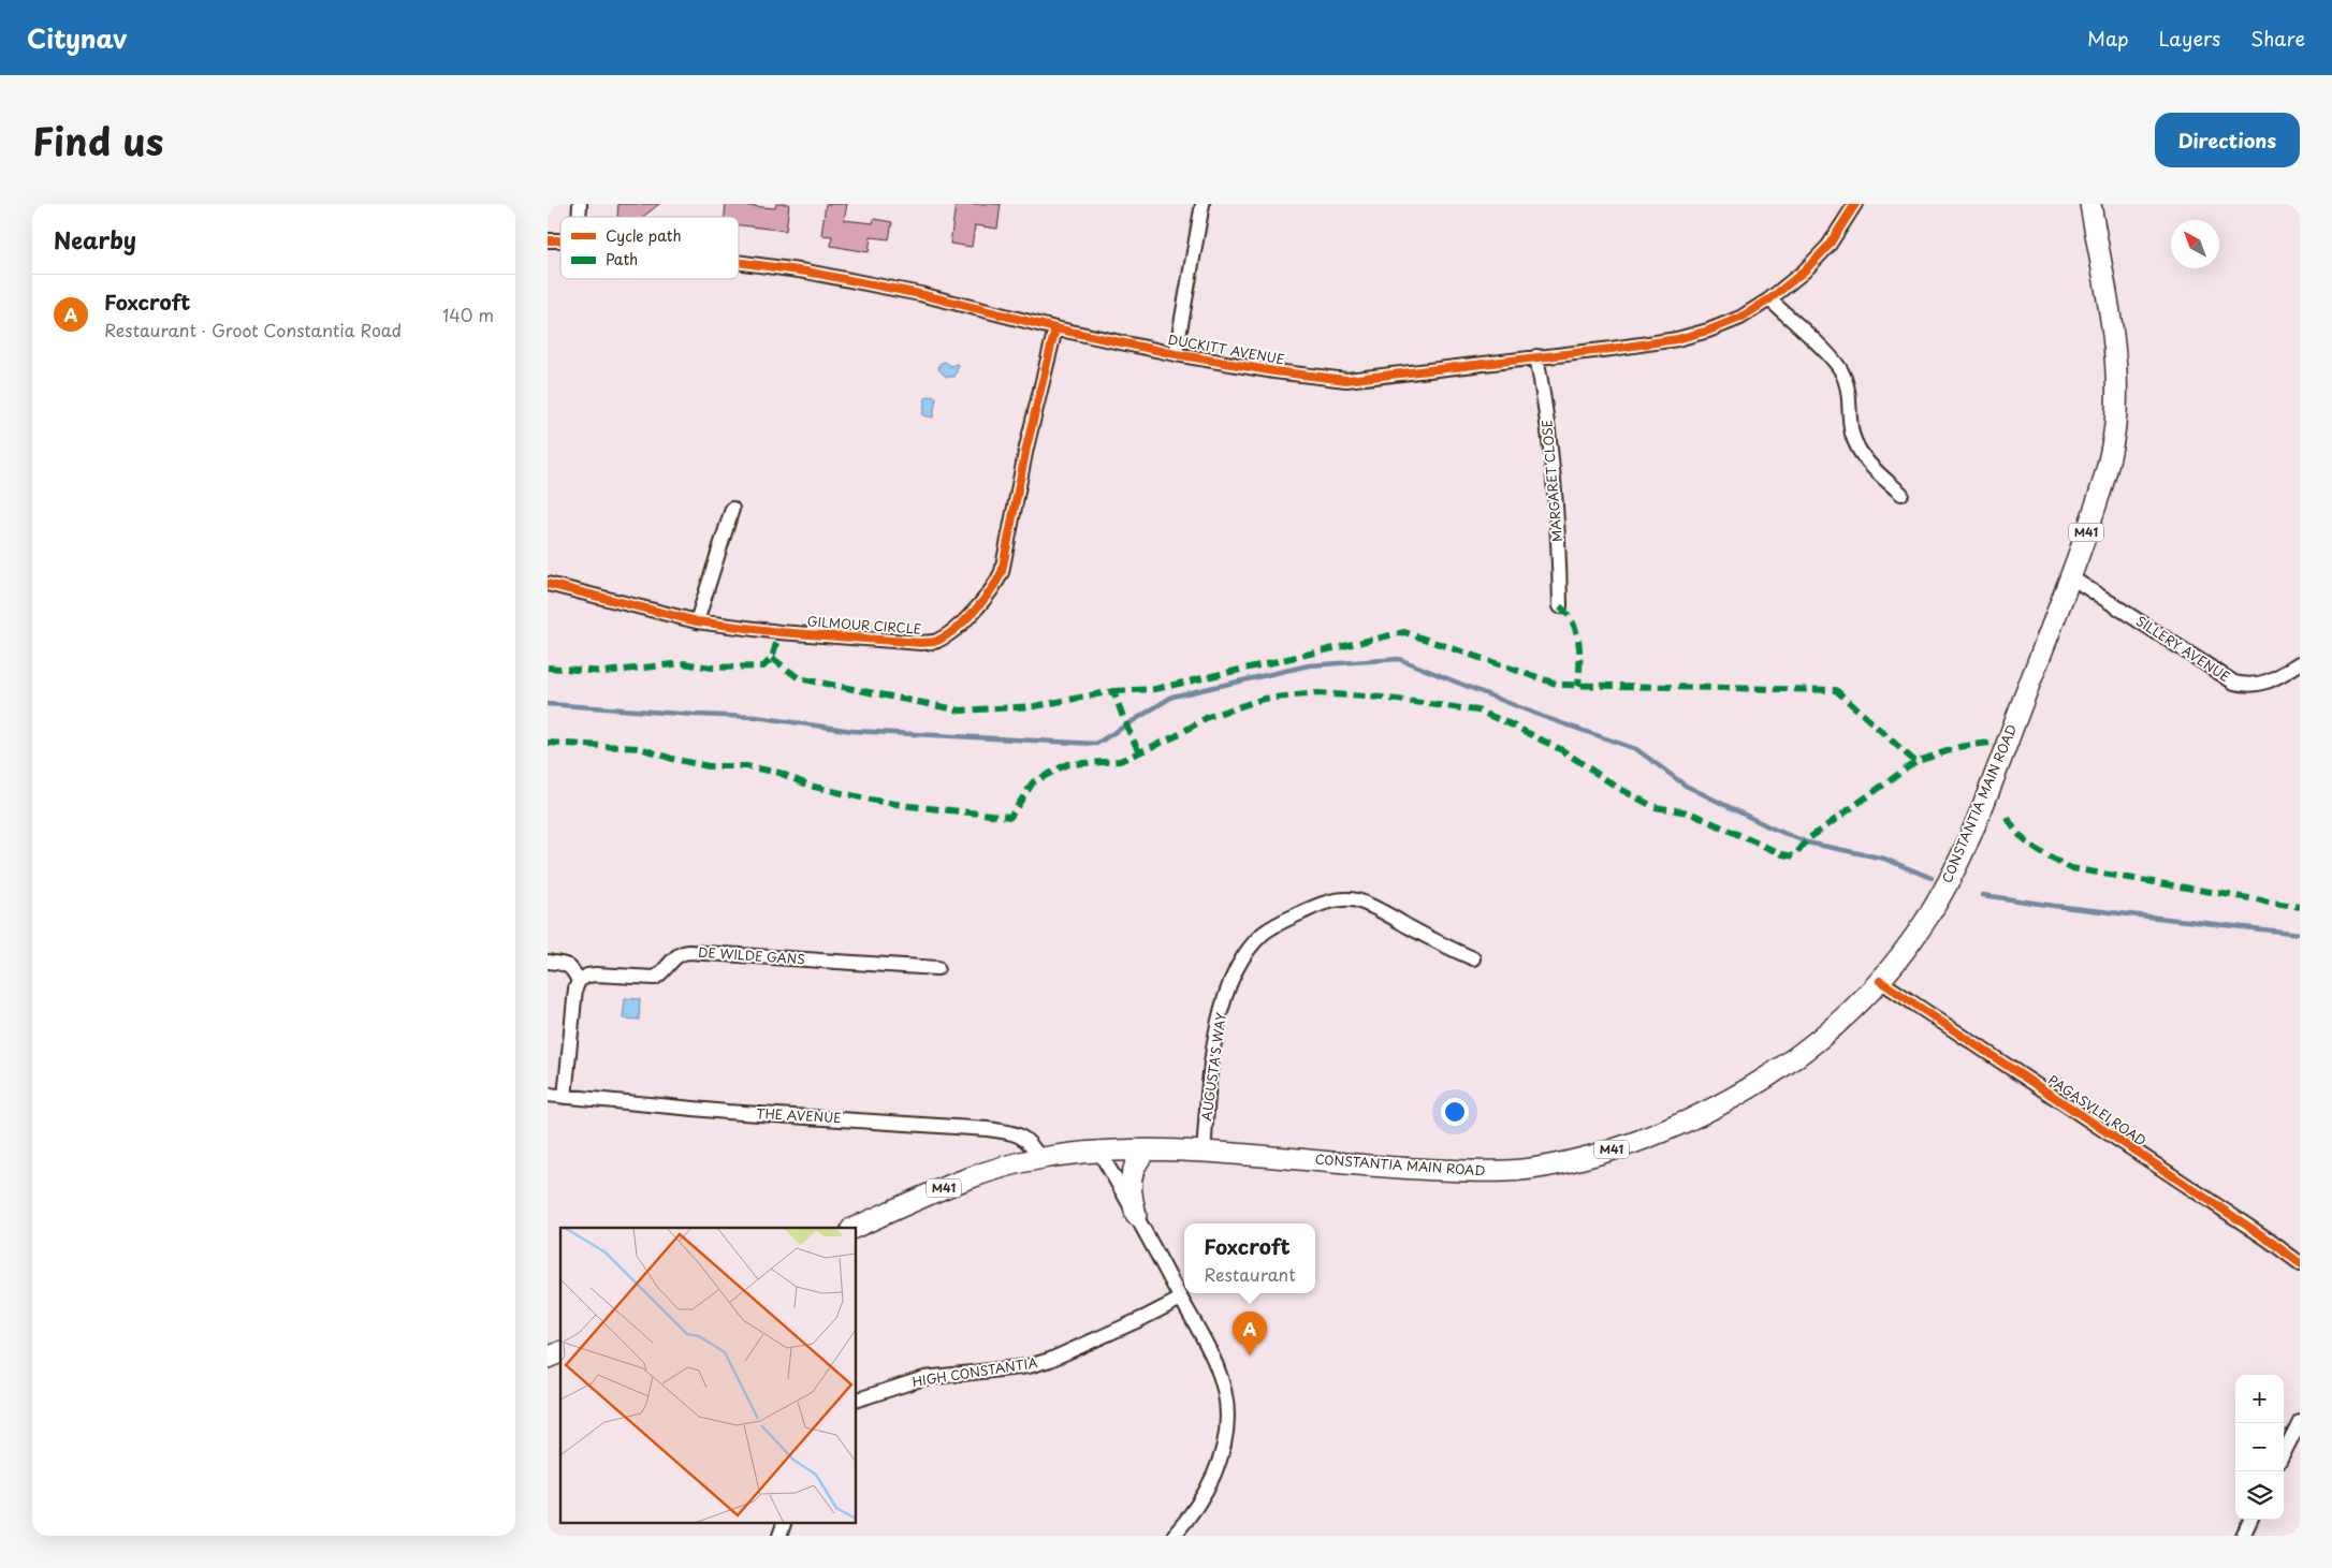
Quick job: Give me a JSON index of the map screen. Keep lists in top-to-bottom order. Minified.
{"streets":{"main road":["M41","CONSTANTIA MAIN ROAD"],"street":["DUCKITT AVENUE","MARGARET CLOSE","GILMOUR CIRCLE","SILLERY AVENUE","DE WILDE GANS","AUGUSTA'S WAY","PAGASVLEI ROAD","THE AVENUE","HIGH CONSTANTIA"]},"crossings":[["DUCKITT AVENUE","MARGARET CLOSE"],["DUCKITT AVENUE","GILMOUR CIRCLE"],["SILLERY AVENUE","CONSTANTIA MAIN ROAD"],["CONSTANTIA MAIN ROAD","AUGUSTA'S WAY"],["CONSTANTIA MAIN ROAD","PAGASVLEI ROAD"],["CONSTANTIA MAIN ROAD","THE AVENUE"]],"legend":["Cycle path","Path"],"north":"top left","page":{"header":"Citynav","nav":["Map","Layers","Share"],"title":"Find us","buttons":"Directions","heading":"Nearby","list":[{"mark":"A","name":"Foxcroft","note":"Restaurant · Groot Constantia Road","value":"140 m"}],"popup":["Foxcroft","Restaurant"],"pins":"A","map_buttons":["+","−"]}}
